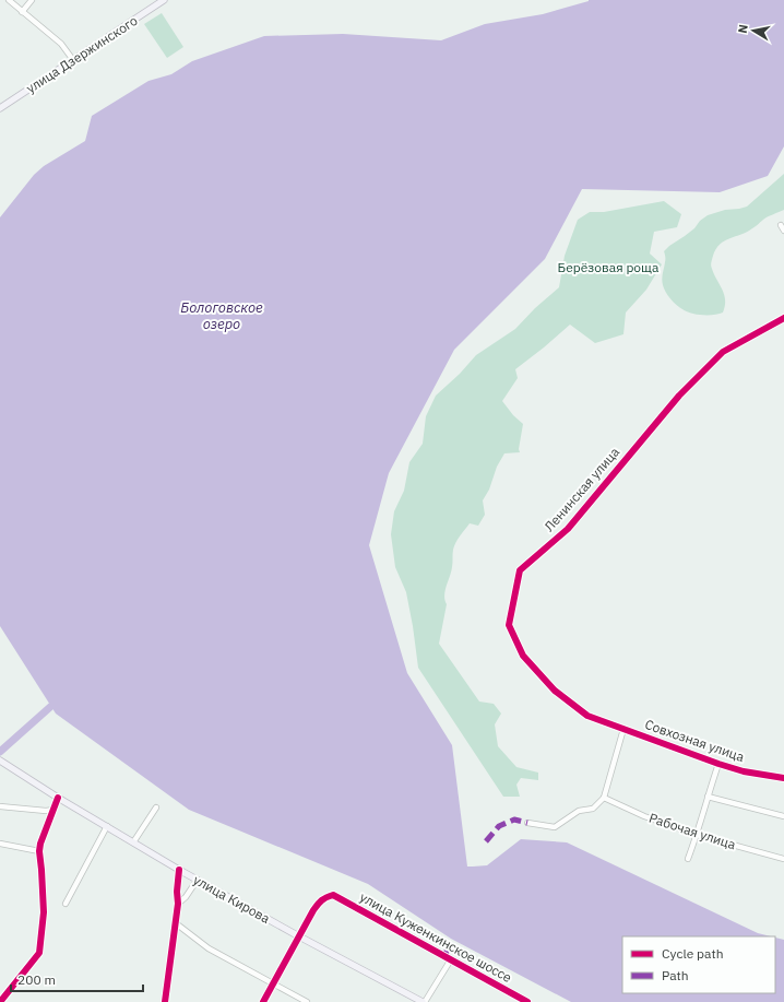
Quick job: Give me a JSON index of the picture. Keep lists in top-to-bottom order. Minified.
{"streets":{"main road":["улица Дзержинского","улица Кирова"],"street":["Ленинская улица","Совхозная улица","Рабочая улица","улица Куженкинское шоссе"]},"crossings":[["Ленинская улица","Совхозная улица"],["улица Кирова","улица Куженкинское шоссе"]],"water":["Бологовское озеро"],"parks":["Берёзовая роща"],"legend":["Cycle path","Path"],"scale_bar":"200 m","north":"left"}
